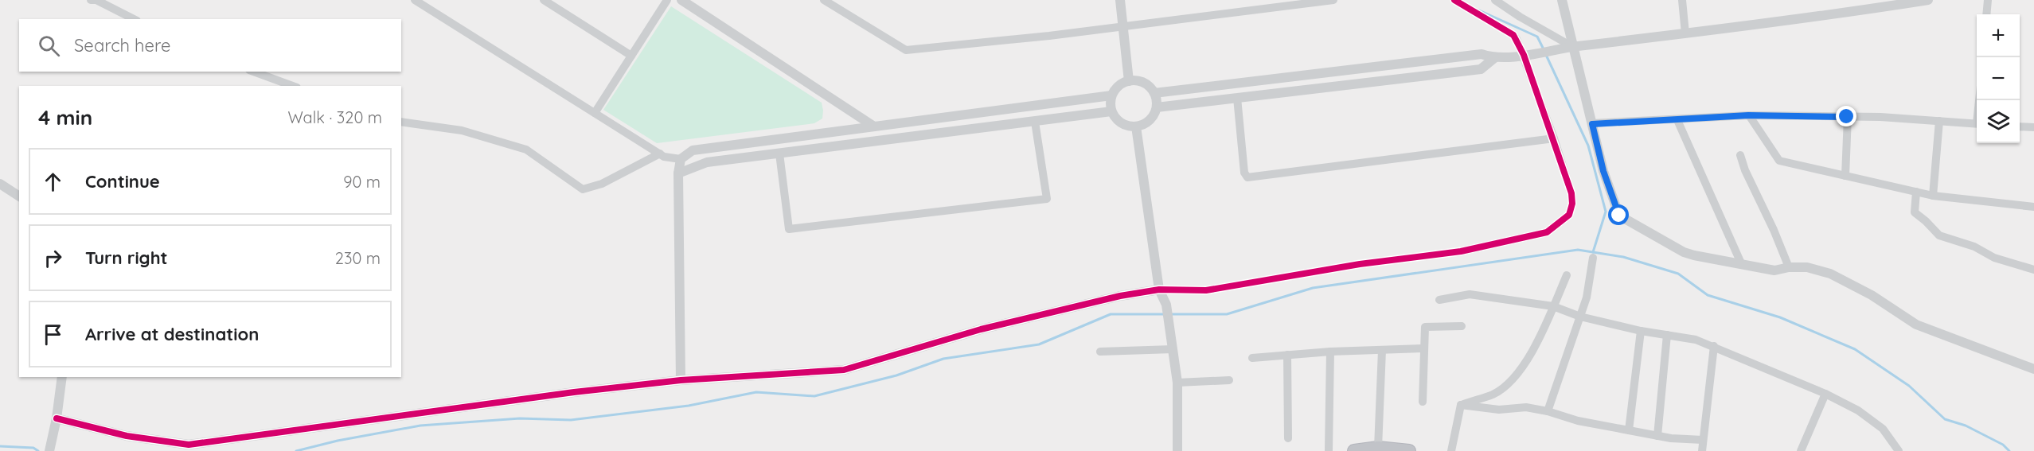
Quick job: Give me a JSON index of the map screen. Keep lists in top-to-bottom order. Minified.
{"page":{"map_buttons":["+","−"],"search":"Search here","heading":["4 min","Walk · 320 m"],"list":[["Continue","90 m"],["Turn right","230 m"],"Arrive at destination"]}}
